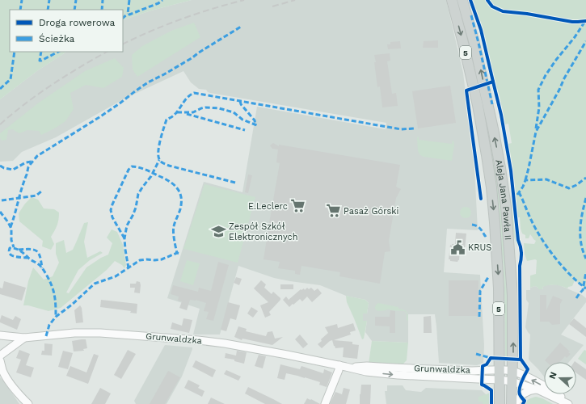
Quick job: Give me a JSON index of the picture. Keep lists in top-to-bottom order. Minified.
{"streets":{"main road":["5","Aleja Jana Pawła II"],"street":["Grunwaldzka"]},"crossings":[["Aleja Jana Pawła II","Grunwaldzka"]],"places":{"supermarket":["E.Leclerc","Pasaż Górski"],"school or university":["Zespół Szkół Elektronicznych"],"public building":["KRUS"]},"legend":["Droga rowerowa","Ścieżka"],"north":"left"}
